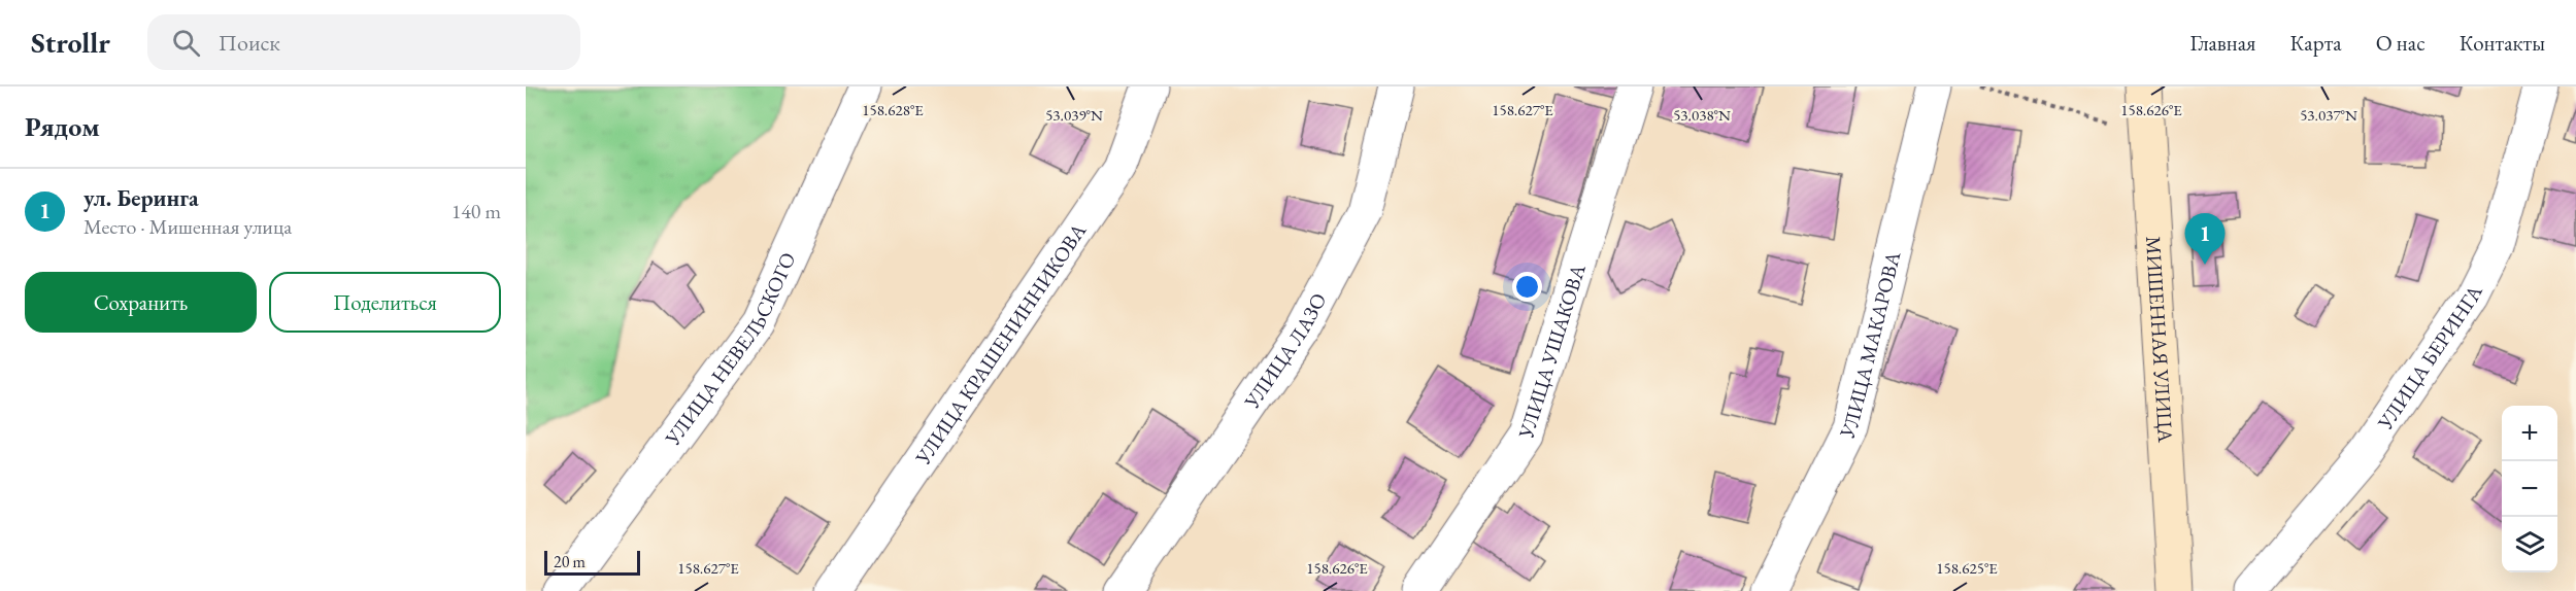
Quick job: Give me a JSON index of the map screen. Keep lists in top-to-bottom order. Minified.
{"streets":{"main road":["МИШЕННАЯ УЛИЦА"],"street":["УЛИЦА КРАШЕНИННИКОВА","УЛИЦА МАКАРОВА","УЛИЦА НЕВЕЛЬСКОГО","УЛИЦА ЛАЗО","УЛИЦА УШАКОВА","УЛИЦА БЕРИНГА"]},"scale_bar":"20 m","page":{"header":"Strollr","search":"Поиск","nav":["Главная","Карта","О нас","Контакты"],"heading":"Рядом","list":[{"mark":"1","name":"ул. Беринга","note":"Место · Мишенная улица","value":"140 m"}],"pins":"1","buttons":["Сохранить","Поделиться"],"map_buttons":["+","−"],"scale":"20 m"},"coordinates":["158.628°E","158.627°E","158.626°E","53.039°N","53.038°N","53.037°N","158.625°E"]}
